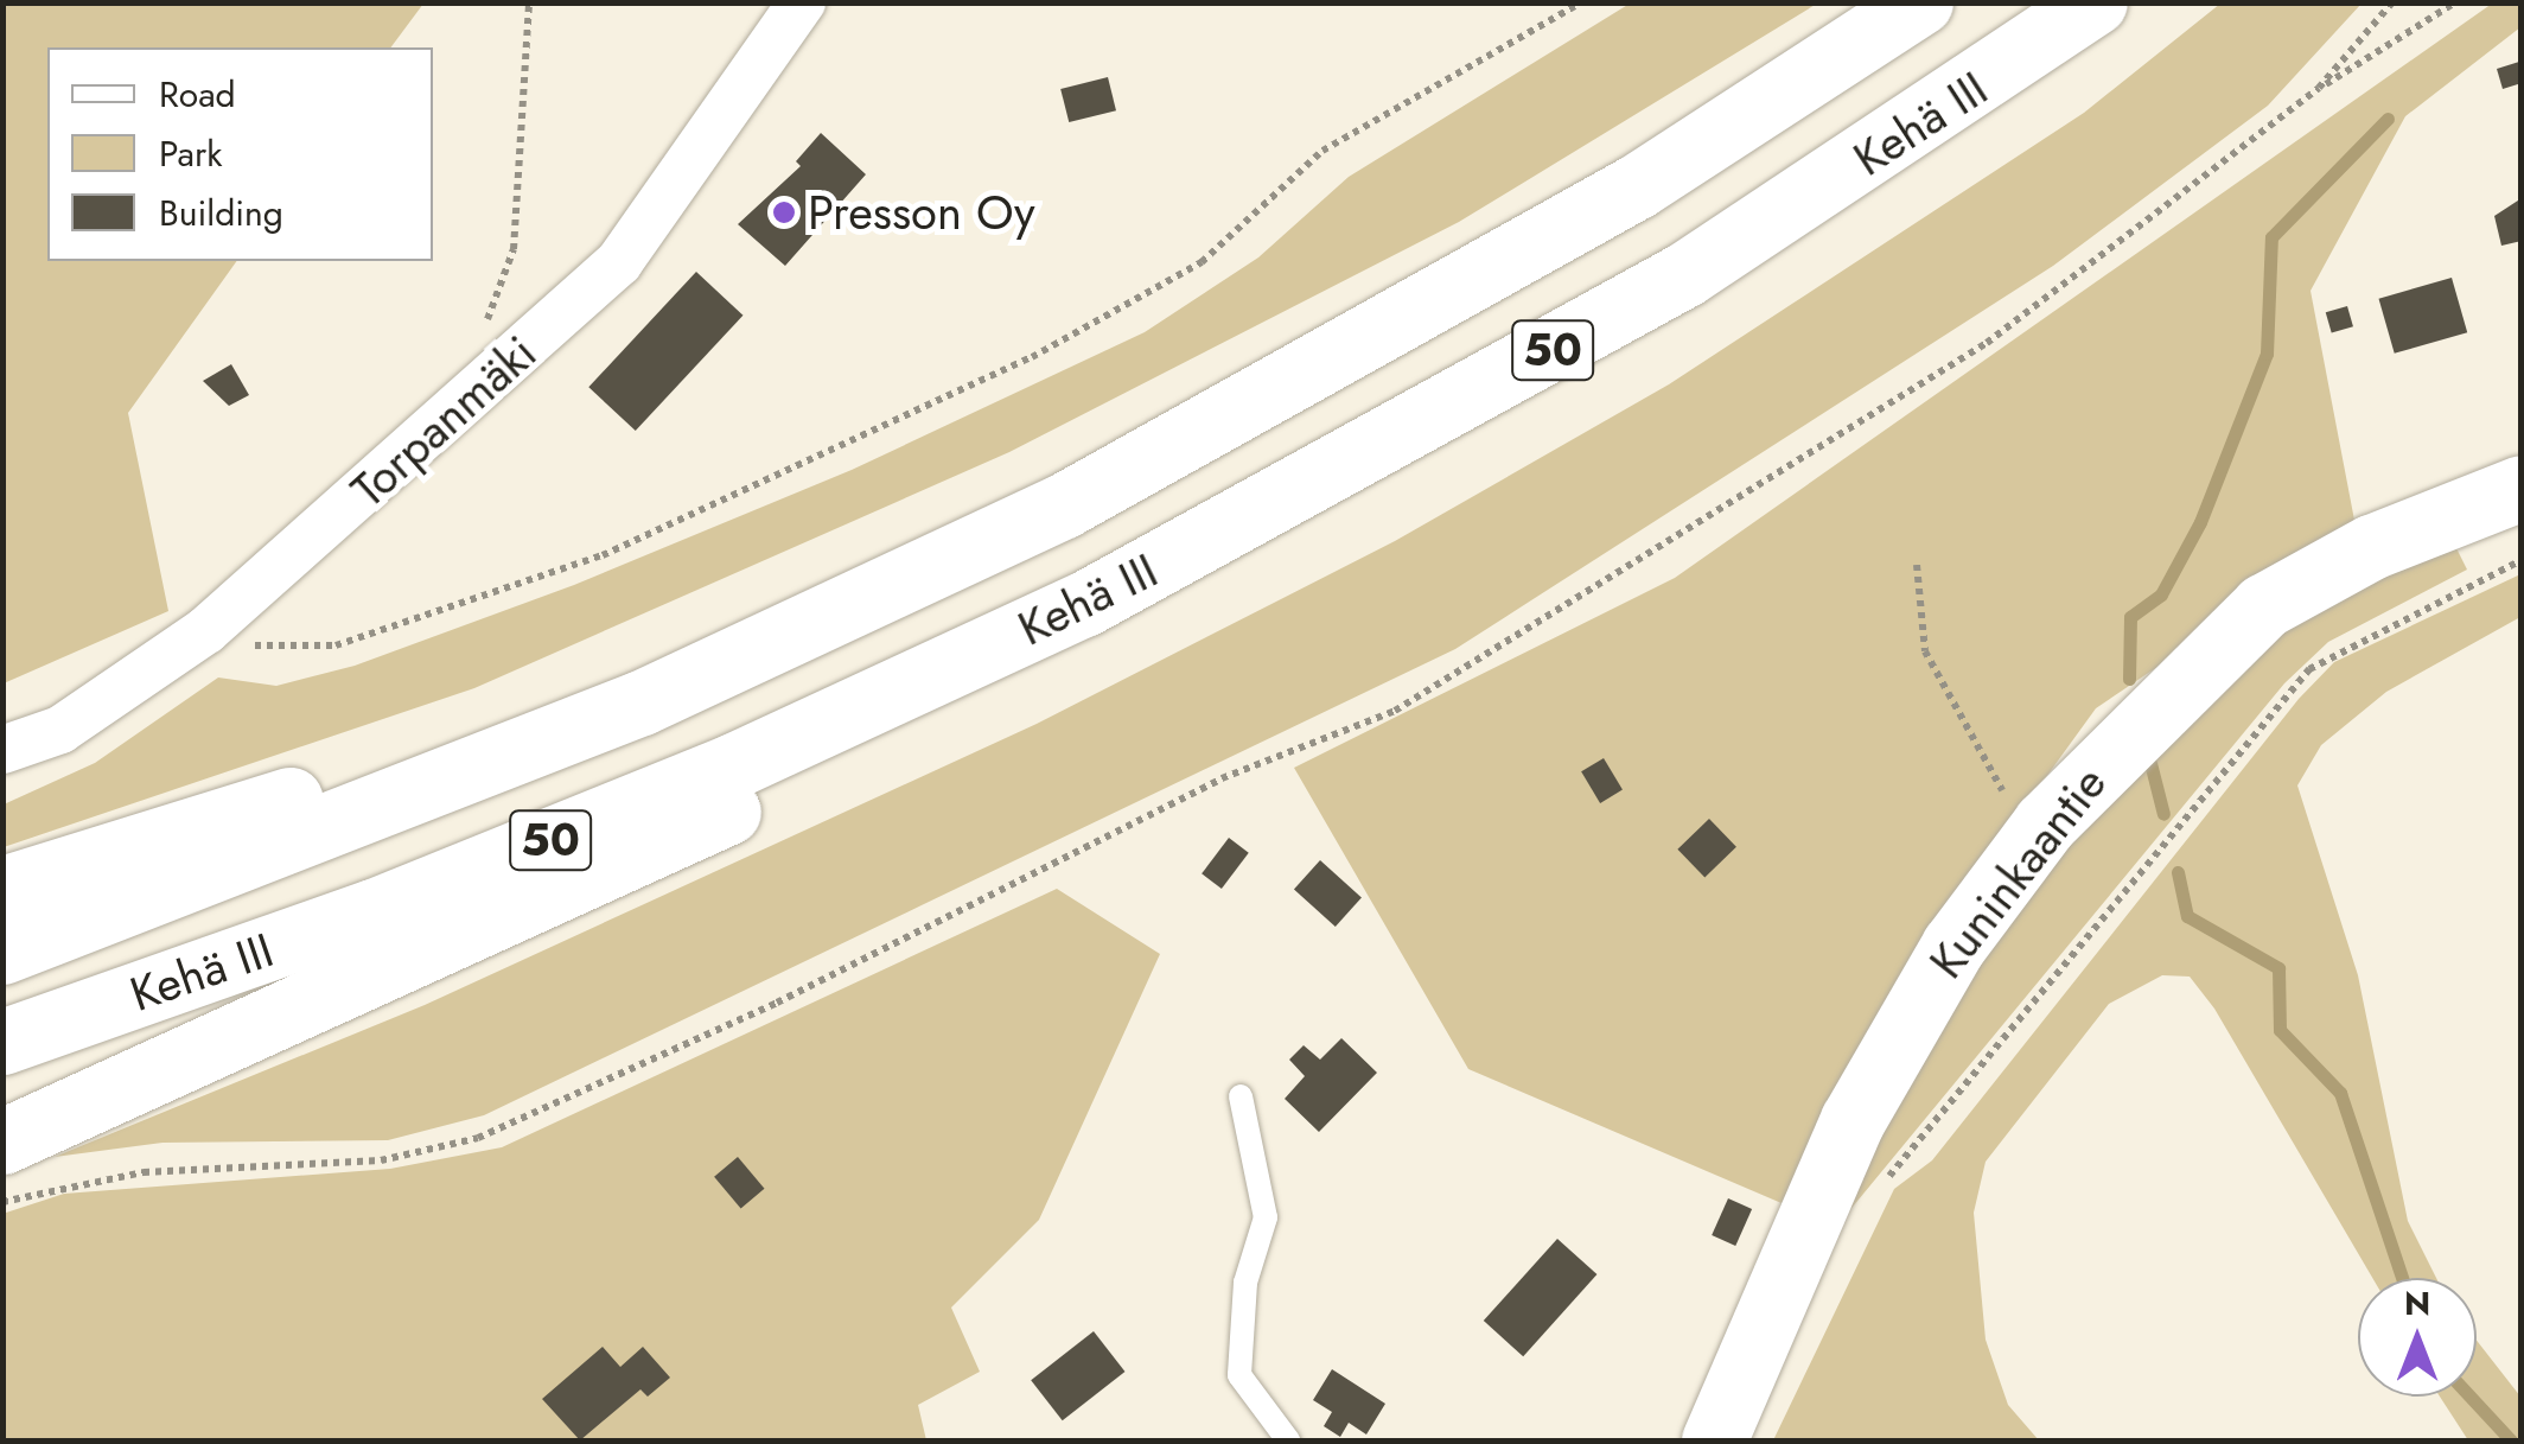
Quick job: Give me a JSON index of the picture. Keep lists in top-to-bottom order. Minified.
{"streets":{"main road":["Kehä III","50","Kuninkaantie"],"street":["Torpanmäki"]},"places":["Presson Oy"],"legend":["Road","Park","Building"],"north":"top"}
